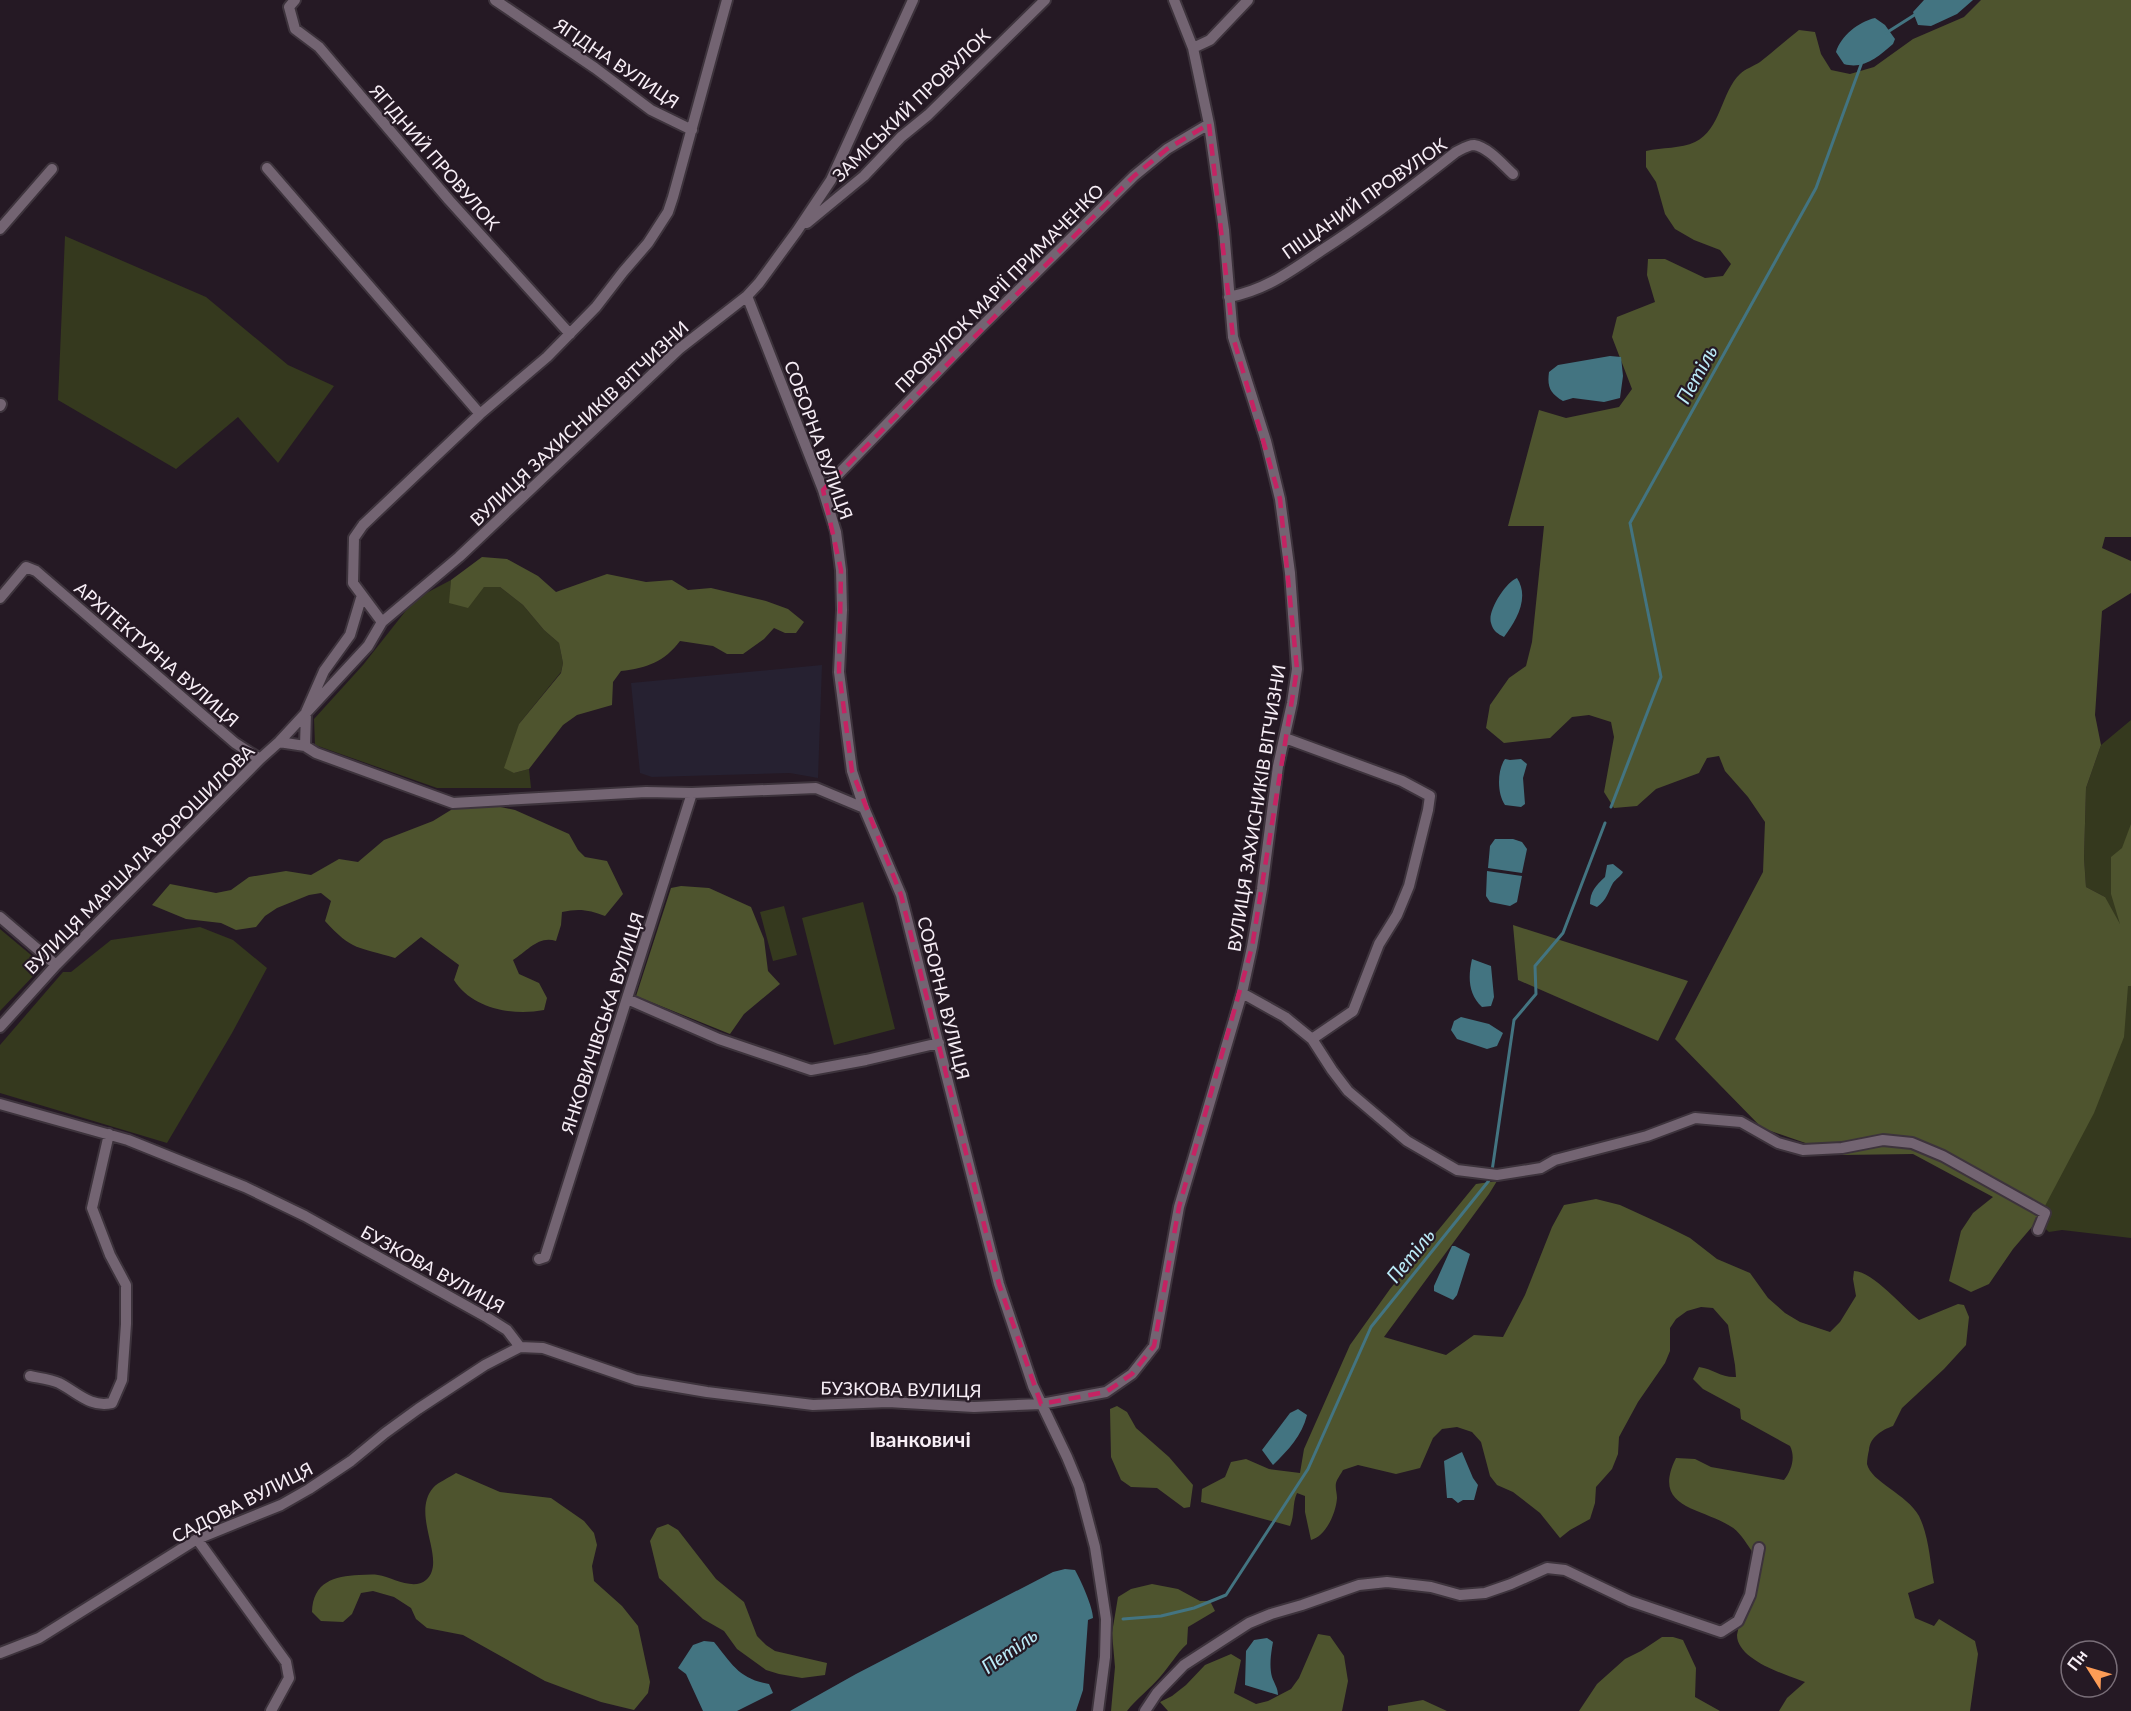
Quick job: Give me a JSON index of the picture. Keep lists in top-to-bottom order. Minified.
{"streets":{"street":["ЯГІДНА ВУЛИЦЯ","ЗАМІСЬКИЙ ПРОВУЛОК","ЯГІДНИЙ ПРОВУЛОК","ПІЩАНИЙ ПРОВУЛОК","ПРОВУЛОК МАРІЇ ПРИМАЧЕНКО","ВУЛИЦЯ ЗАХИСНИКІВ ВІТЧИЗНИ","СОБОРНА ВУЛИЦЯ","АРХІТЕКТУРНА ВУЛИЦЯ","ВУЛИЦЯ МАРШАЛА ВОРОШИЛОВА","ЯНКОВИЧІВСЬКА ВУЛИЦЯ","БУЗКОВА ВУЛИЦЯ","САДОВА ВУЛИЦЯ"]},"crossings":[["ЗАМІСЬКИЙ ПРОВУЛОК","ВУЛИЦЯ ЗАХИСНИКІВ ВІТЧИЗНИ"],["ПІЩАНИЙ ПРОВУЛОК","ВУЛИЦЯ ЗАХИСНИКІВ ВІТЧИЗНИ"],["ПРОВУЛОК МАРІЇ ПРИМАЧЕНКО","ВУЛИЦЯ ЗАХИСНИКІВ ВІТЧИЗНИ"],["ПРОВУЛОК МАРІЇ ПРИМАЧЕНКО","СОБОРНА ВУЛИЦЯ"],["ВУЛИЦЯ ЗАХИСНИКІВ ВІТЧИЗНИ","СОБОРНА ВУЛИЦЯ"],["ВУЛИЦЯ ЗАХИСНИКІВ ВІТЧИЗНИ","ВУЛИЦЯ МАРШАЛА ВОРОШИЛОВА"],["ВУЛИЦЯ ЗАХИСНИКІВ ВІТЧИЗНИ","БУЗКОВА ВУЛИЦЯ"],["СОБОРНА ВУЛИЦЯ","БУЗКОВА ВУЛИЦЯ"],["АРХІТЕКТУРНА ВУЛИЦЯ","ВУЛИЦЯ МАРШАЛА ВОРОШИЛОВА"],["БУЗКОВА ВУЛИЦЯ","САДОВА ВУЛИЦЯ"]],"districts":["Іванковичі"],"water":["Петіль"],"north":"top left"}
